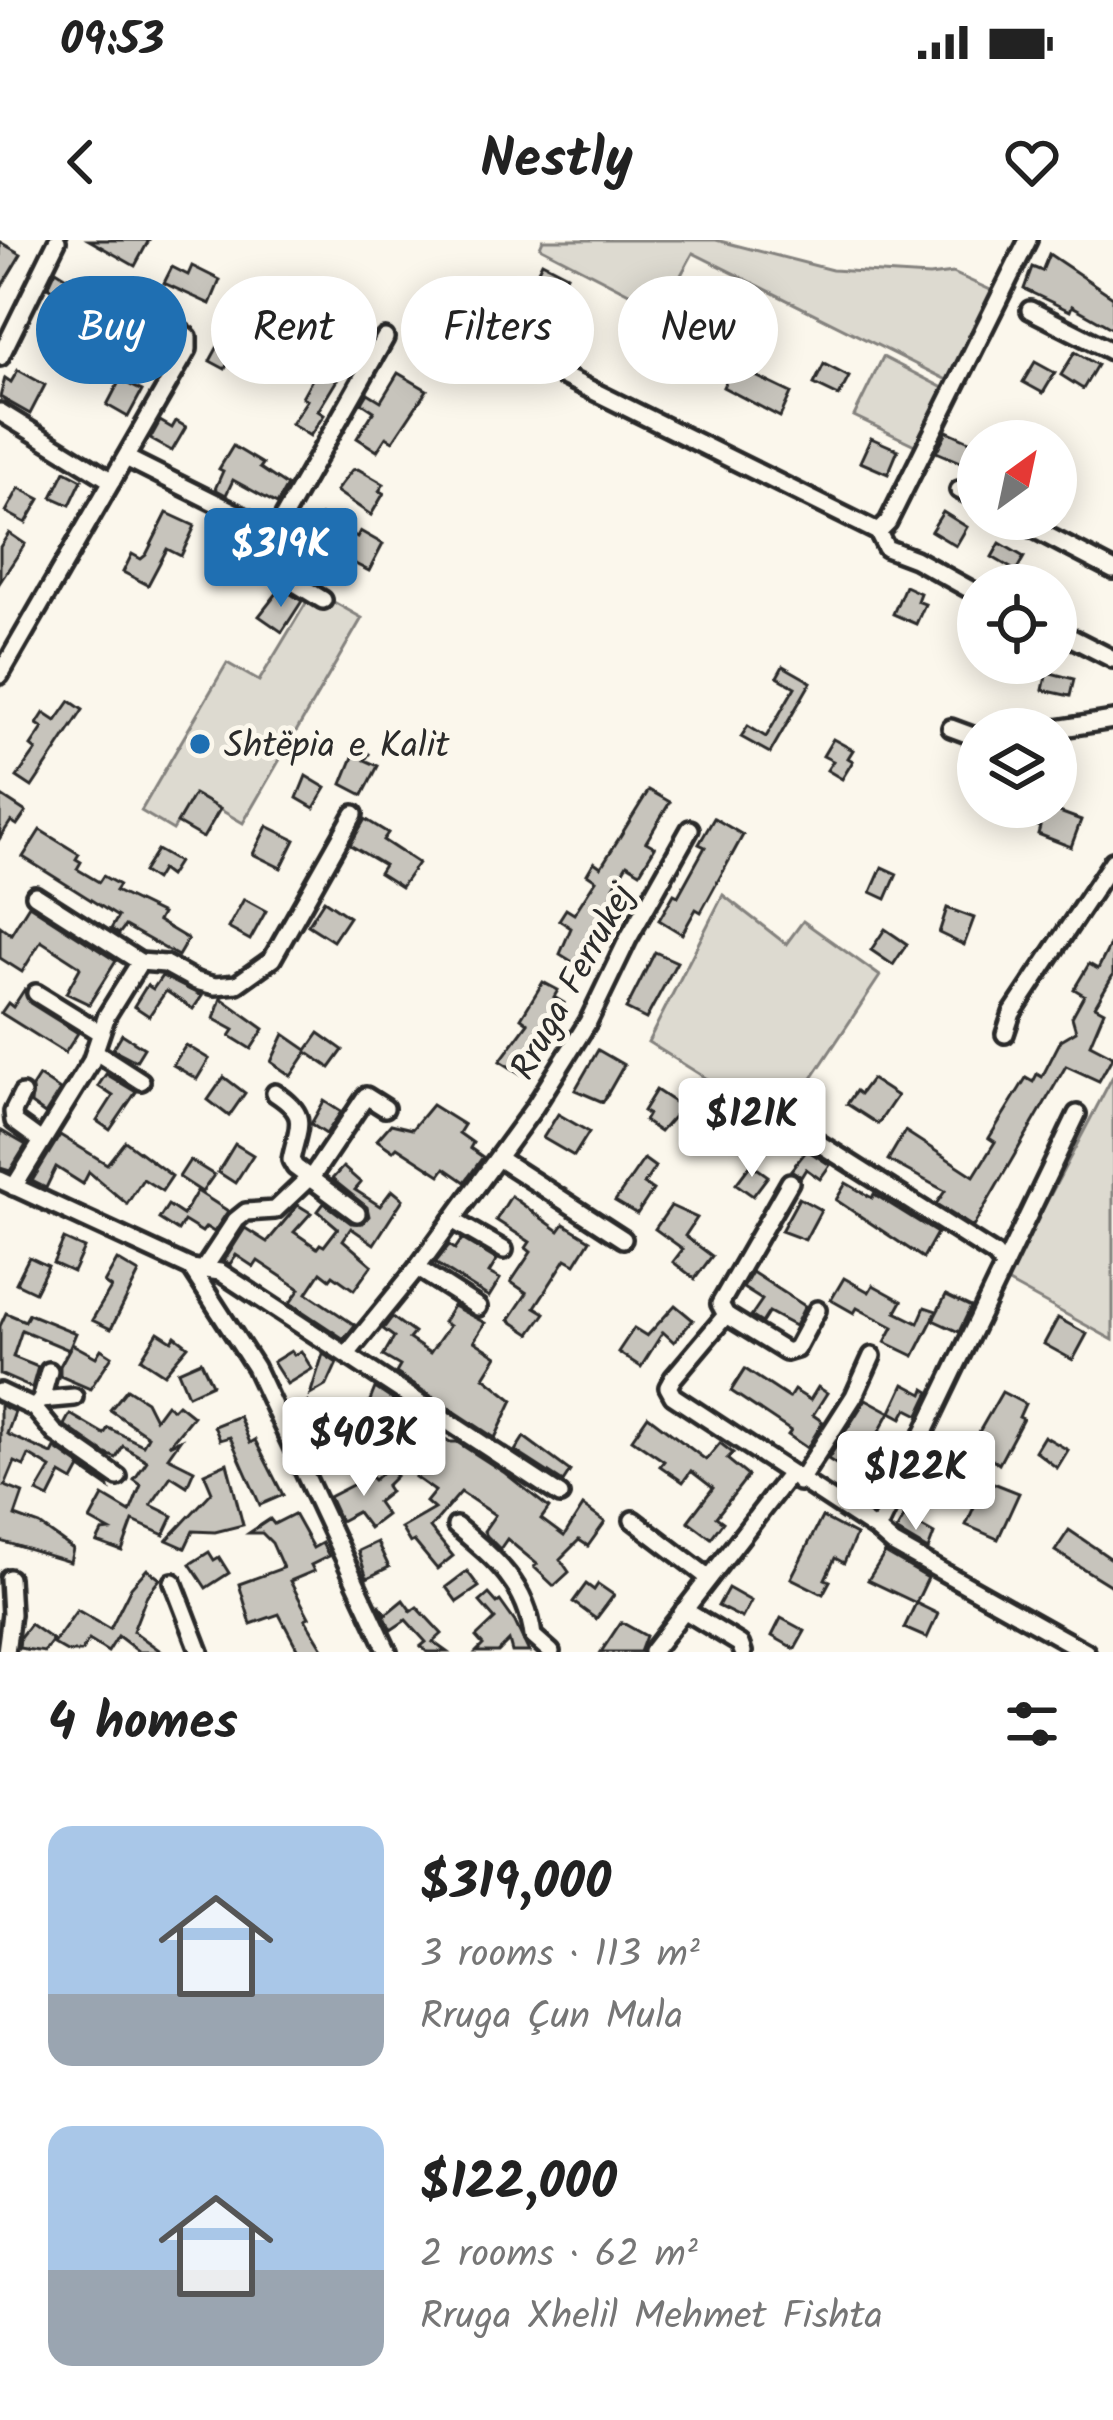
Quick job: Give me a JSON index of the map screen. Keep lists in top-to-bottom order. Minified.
{"streets":{"street":["Rruga Ferrukej"]},"places":["Shtëpia e Kalit"],"north":"top right","page":{"status":"09:53","header":"Nestly","chip":["Buy","Rent","Filters","New"],"price":["$319K","$121K","$403K","$122K"],"heading":"4 homes","list":[{"name":"$319,000","note":"3 rooms · 113 m² · Rruga Çun Mula"},{"name":"$122,000","note":"2 rooms · 62 m² · Rruga Xhelil Mehmet Fishta"}]}}
